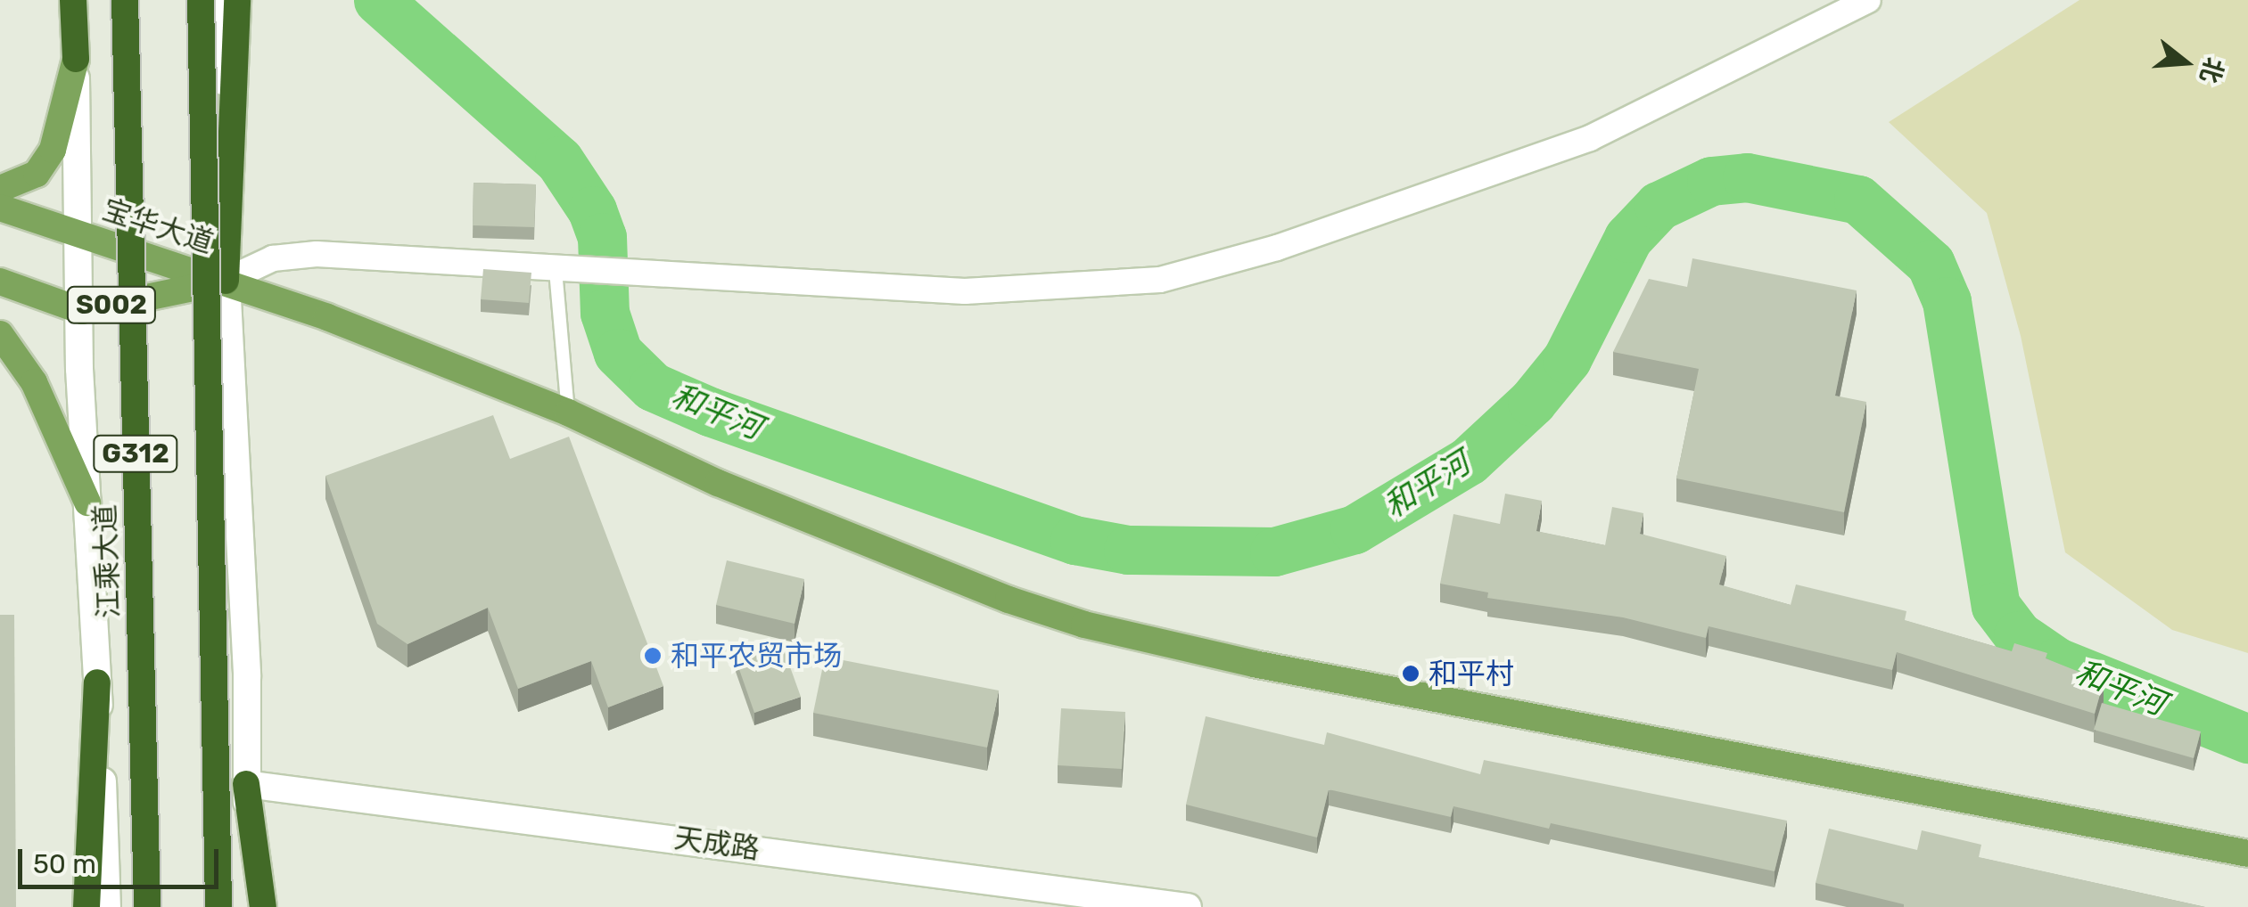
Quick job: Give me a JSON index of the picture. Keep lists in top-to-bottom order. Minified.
{"streets":{"highway":["G312","江乘大道"],"main road":["宝华大道","S002"],"street":["天成路"]},"crossings":[["宝华大道","S002"]],"water":["和平河"],"places":["和平农贸市场","和平村"],"scale_bar":"50 m","north":"right"}
